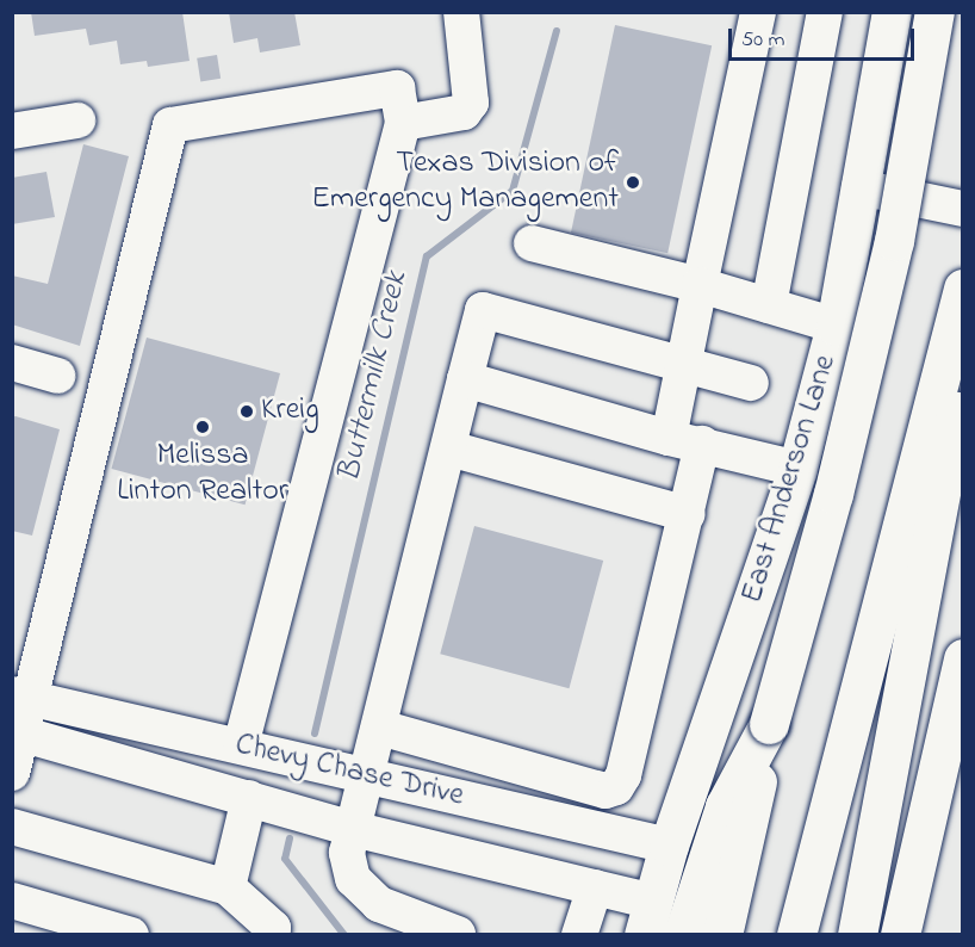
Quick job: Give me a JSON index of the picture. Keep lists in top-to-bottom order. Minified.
{"streets":{"main road":["East Anderson Lane"],"street":["Chevy Chase Drive"]},"crossings":[["East Anderson Lane","Chevy Chase Drive"]],"water":["Buttermilk Creek"],"places":["Texas Division of Emergency Management","Kreig","Melissa Linton Realtor"],"scale_bar":"50 m"}
